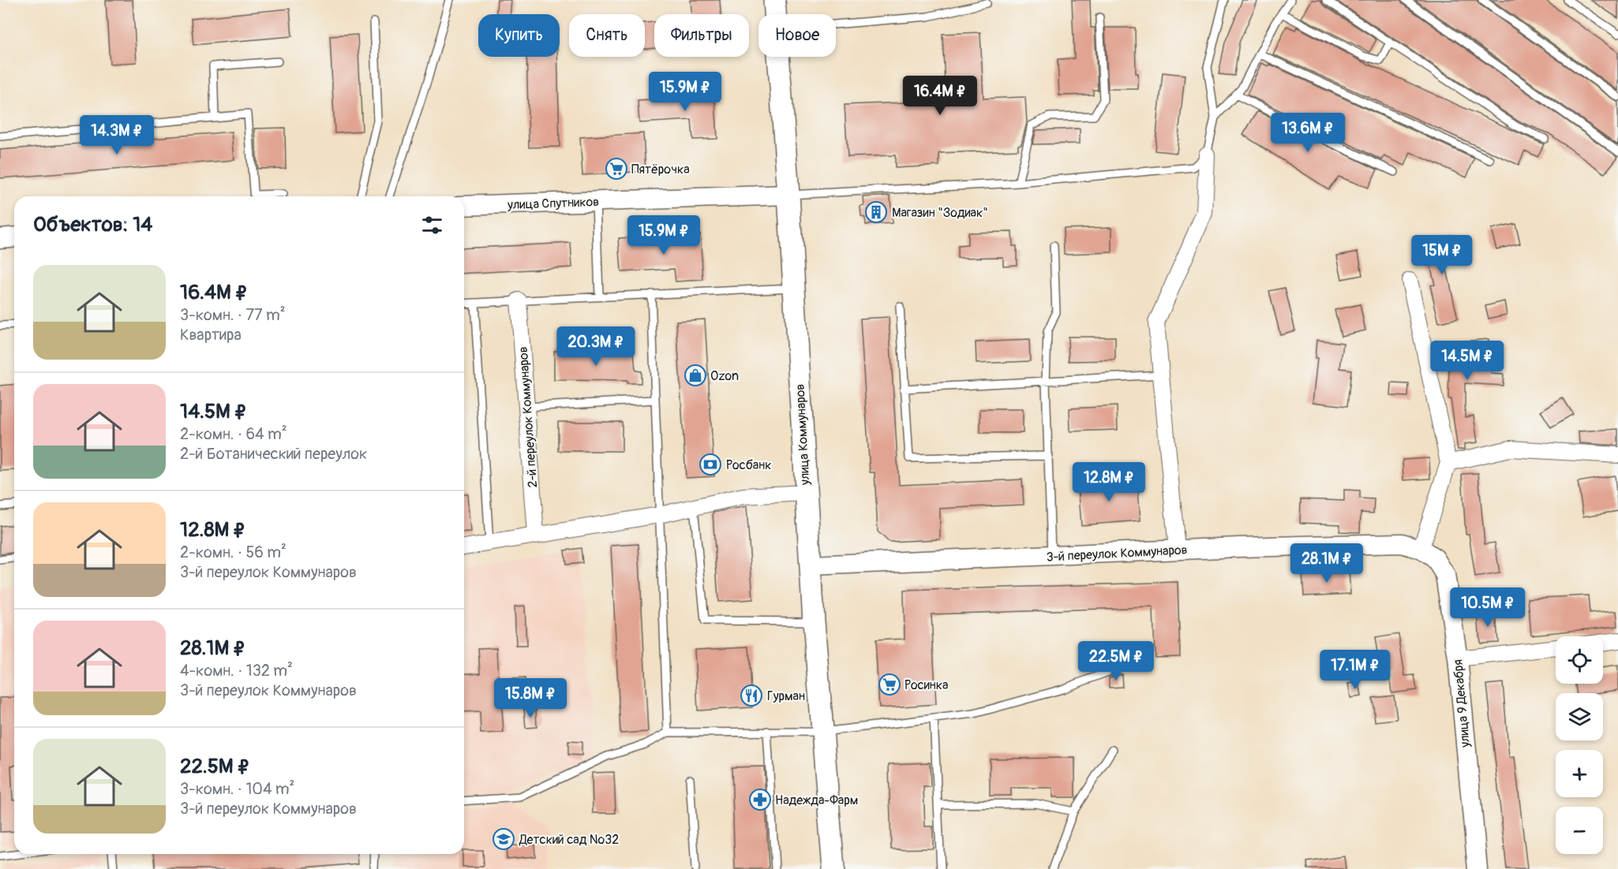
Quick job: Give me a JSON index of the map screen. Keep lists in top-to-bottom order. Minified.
{"streets":{"main road":["улица Коммунаров"],"street":["улица Спутников","2-й переулок Коммунаров","3-й переулок Коммунаров","улица 9 Декабря"]},"crossings":[["улица Спутников","улица Коммунаров"],["улица Коммунаров","3-й переулок Коммунаров"],["3-й переулок Коммунаров","улица 9 Декабря"]],"places":{"supermarket":["Пятёрочка","Росинка"],"building":["Магазин \"Зодиак\""],"shop":["Ozon"],"bank":["Росбанк"],"restaurant":["Гурман"],"pharmacy":["Надежда-Фарм"],"school or university":["Детский сад №32"]},"page":{"chip":["Купить","Снять","Фильтры","Новое"],"price":["15.9M ₽","16.4M ₽","13.6M ₽","14.3M ₽","15.9M ₽","15M ₽","20.3M ₽","14.5M ₽","12.8M ₽","28.1M ₽","10.5M ₽","22.5M ₽","17.1M ₽","15.8M ₽"],"heading":"Объектов: 14","list":[{"name":"16.4M ₽","note":"3-комн. · 77 m² · Квартира"},{"name":"14.5M ₽","note":"2-комн. · 64 m² · 2-й Ботанический переулок"},{"name":"12.8M ₽","note":"2-комн. · 56 m² · 3-й переулок Коммунаров"},{"name":"28.1M ₽","note":"4-комн. · 132 m² · 3-й переулок Коммунаров"},{"name":"22.5M ₽","note":"3-комн. · 104 m² · 3-й переулок Коммунаров"}],"map_buttons":["+","−"]}}
